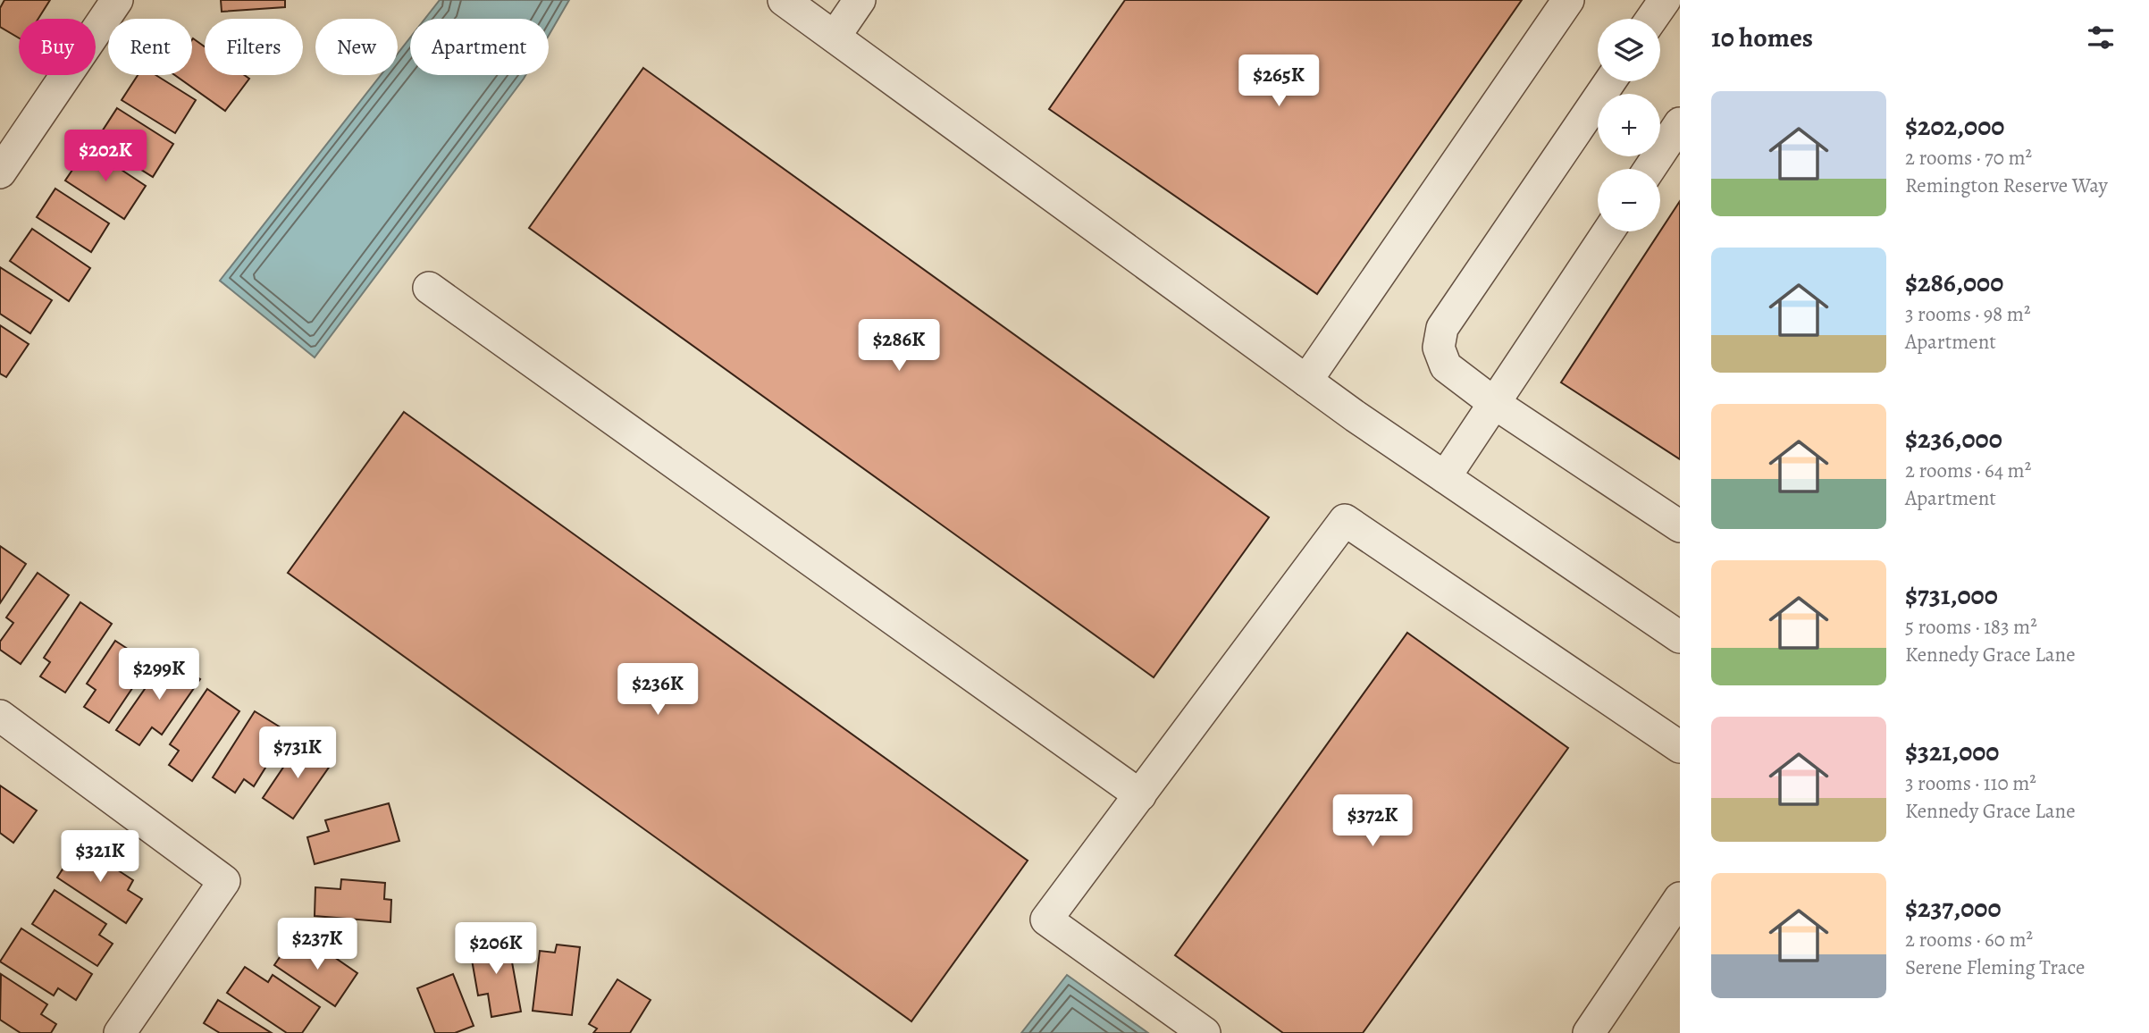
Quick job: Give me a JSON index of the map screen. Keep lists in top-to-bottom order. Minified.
{"page":{"heading":"10 homes","map_buttons":["+","−"],"chip":["Buy","Rent","Filters","New","Apartment"],"price":["$265K","$202K","$286K","$299K","$236K","$731K","$372K","$321K","$237K","$206K"],"list":[{"name":"$202,000","note":"2 rooms · 70 m² · Remington Reserve Way"},{"name":"$286,000","note":"3 rooms · 98 m² · Apartment"},{"name":"$236,000","note":"2 rooms · 64 m² · Apartment"},{"name":"$731,000","note":"5 rooms · 183 m² · Kennedy Grace Lane"},{"name":"$321,000","note":"3 rooms · 110 m² · Kennedy Grace Lane"},{"name":"$237,000","note":"2 rooms · 60 m² · Serene Fleming Trace"}]}}
